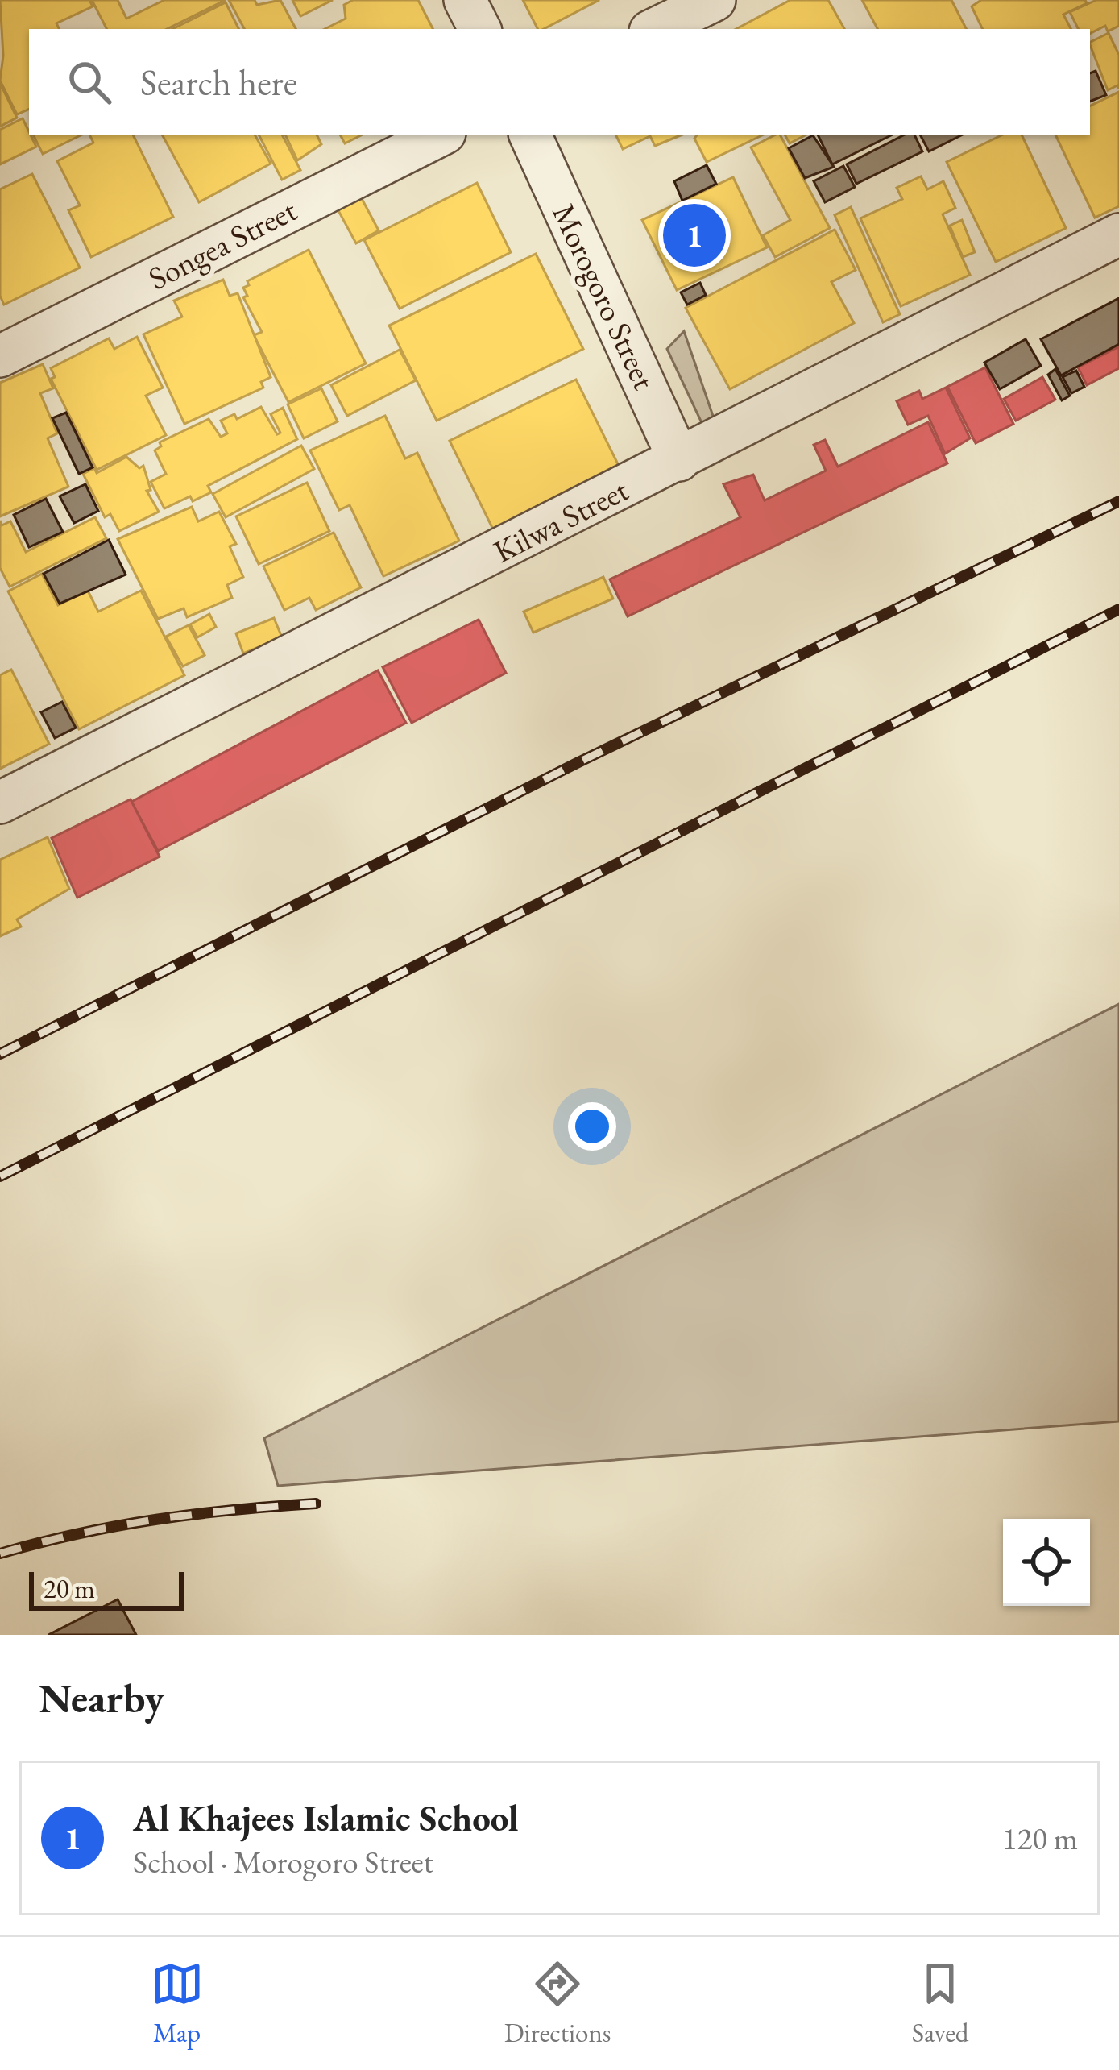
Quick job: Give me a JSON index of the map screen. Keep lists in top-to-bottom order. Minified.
{"streets":{"street":["Songea Street","Morogoro Street","Kilwa Street"]},"crossings":[["Morogoro Street","Kilwa Street"]],"scale_bar":"20 m","page":{"search":"Search here","pins":"1","scale":"20 m","heading":"Nearby","list":[{"mark":"1","name":"Al Khajees Islamic School","note":"School · Morogoro Street","value":"120 m"}],"nav":["Map","Directions","Saved"]}}
